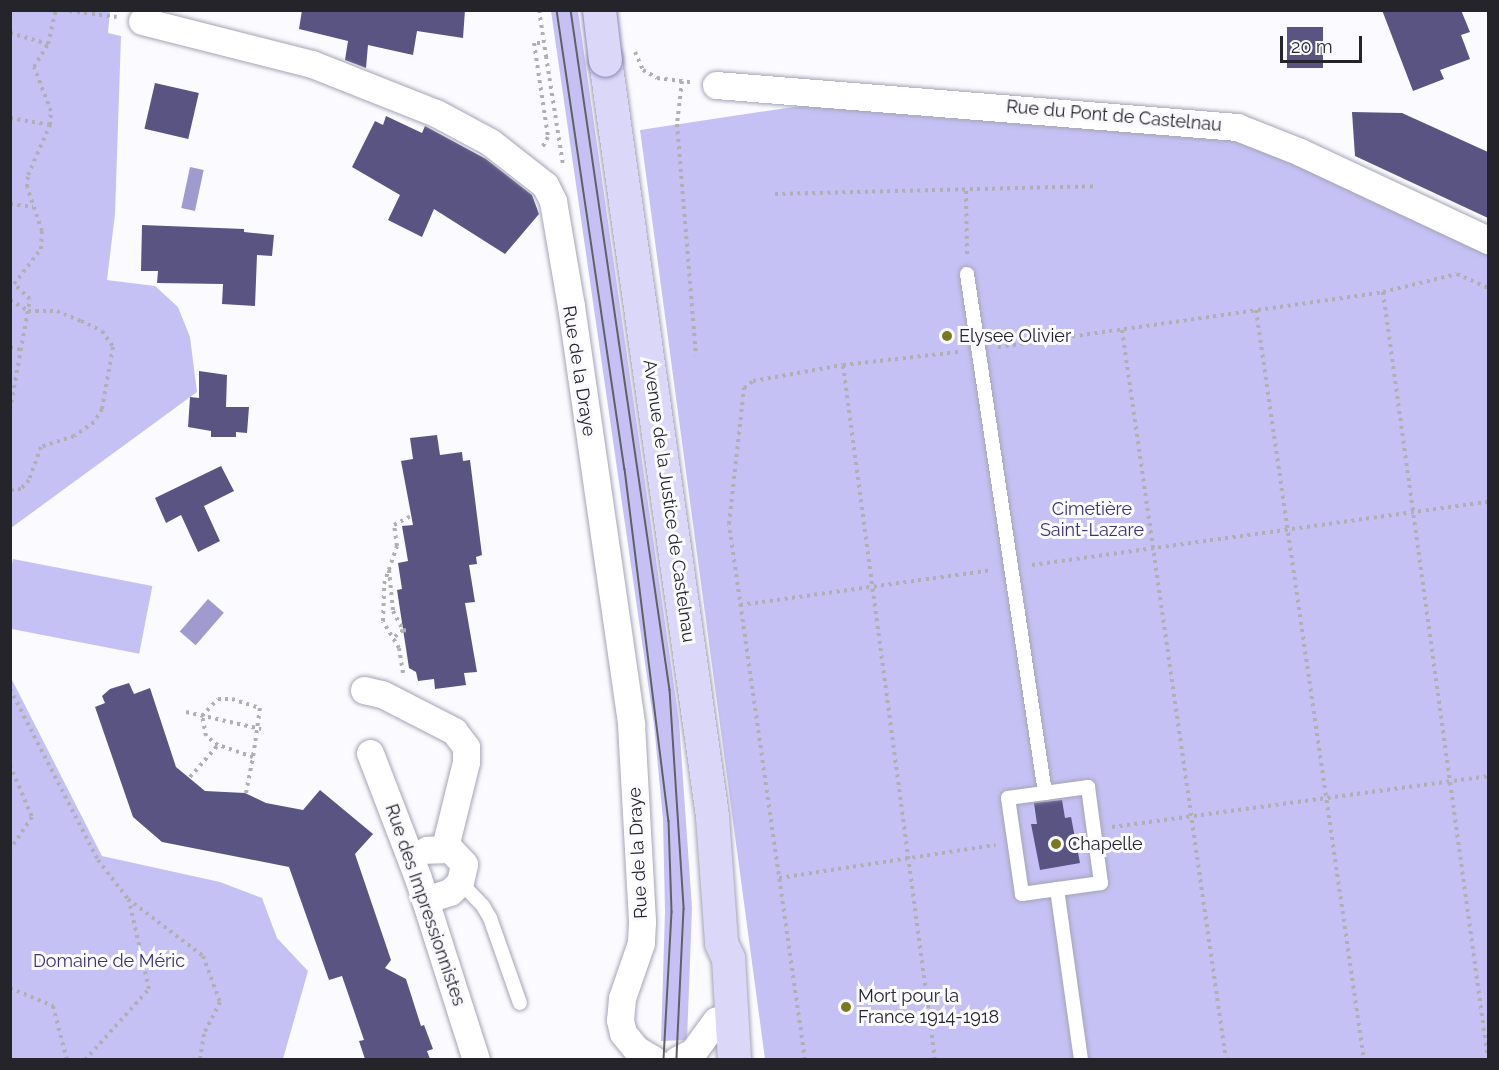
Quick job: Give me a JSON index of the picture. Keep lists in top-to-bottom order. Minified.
{"streets":{"main road":["Avenue de la Justice de Castelnau"],"street":["Rue du Pont de Castelnau","Rue de la Draye","Rue des Impressionnistes"]},"parks":["Cimetière Saint-Lazare","Domaine de Méric"],"places":["Elysee Olivier","Chapelle","Mort pour la France 1914-1918"],"scale_bar":"20 m"}
